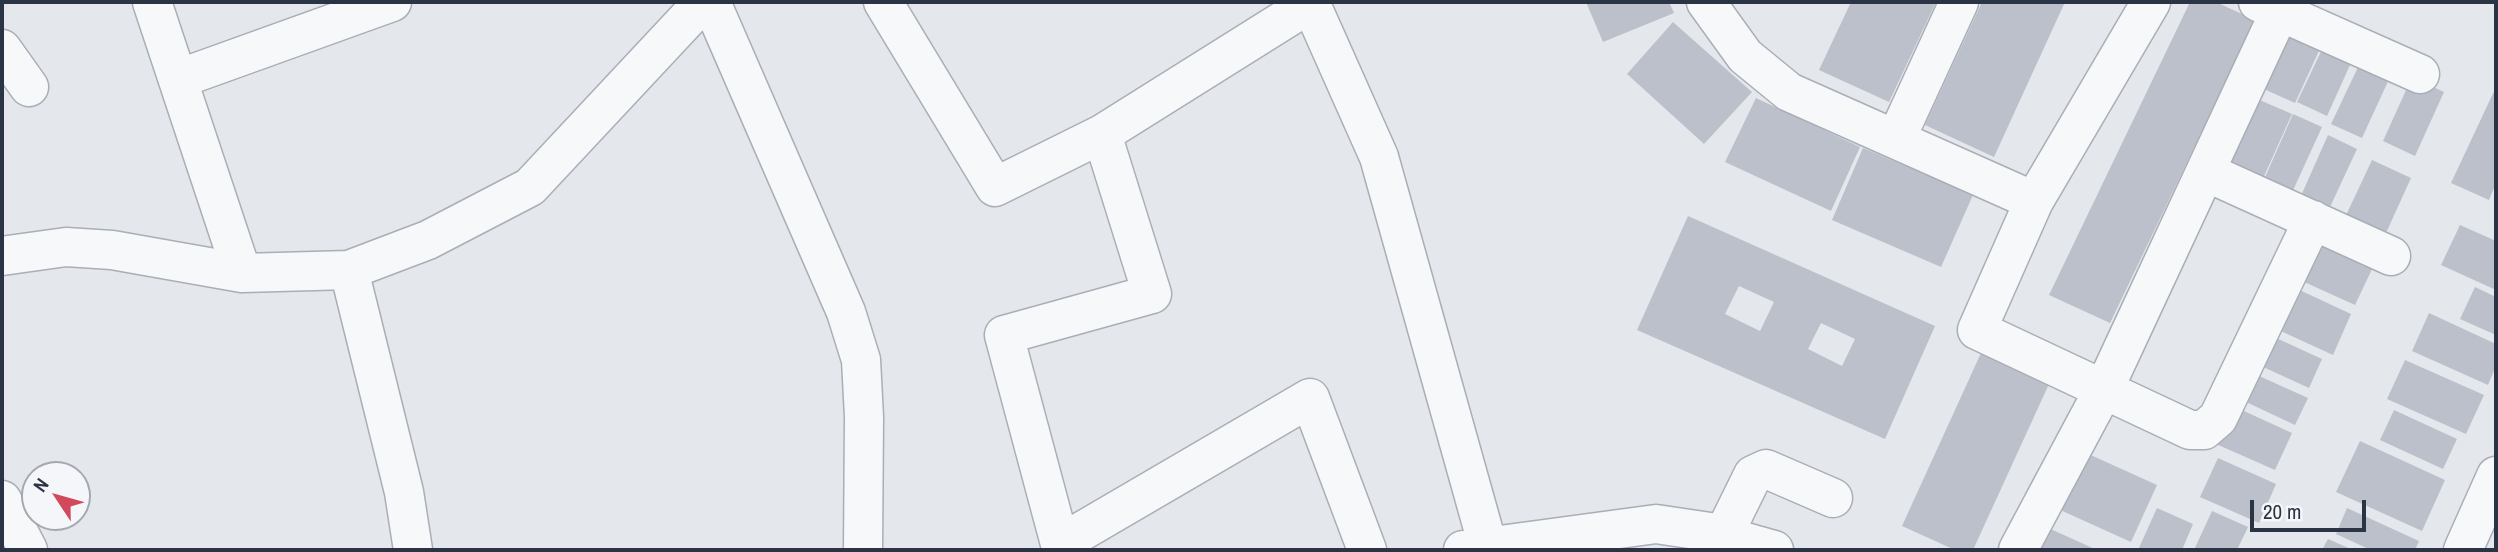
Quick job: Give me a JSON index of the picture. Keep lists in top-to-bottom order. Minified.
{"scale_bar":"20 m","north":"top left"}
